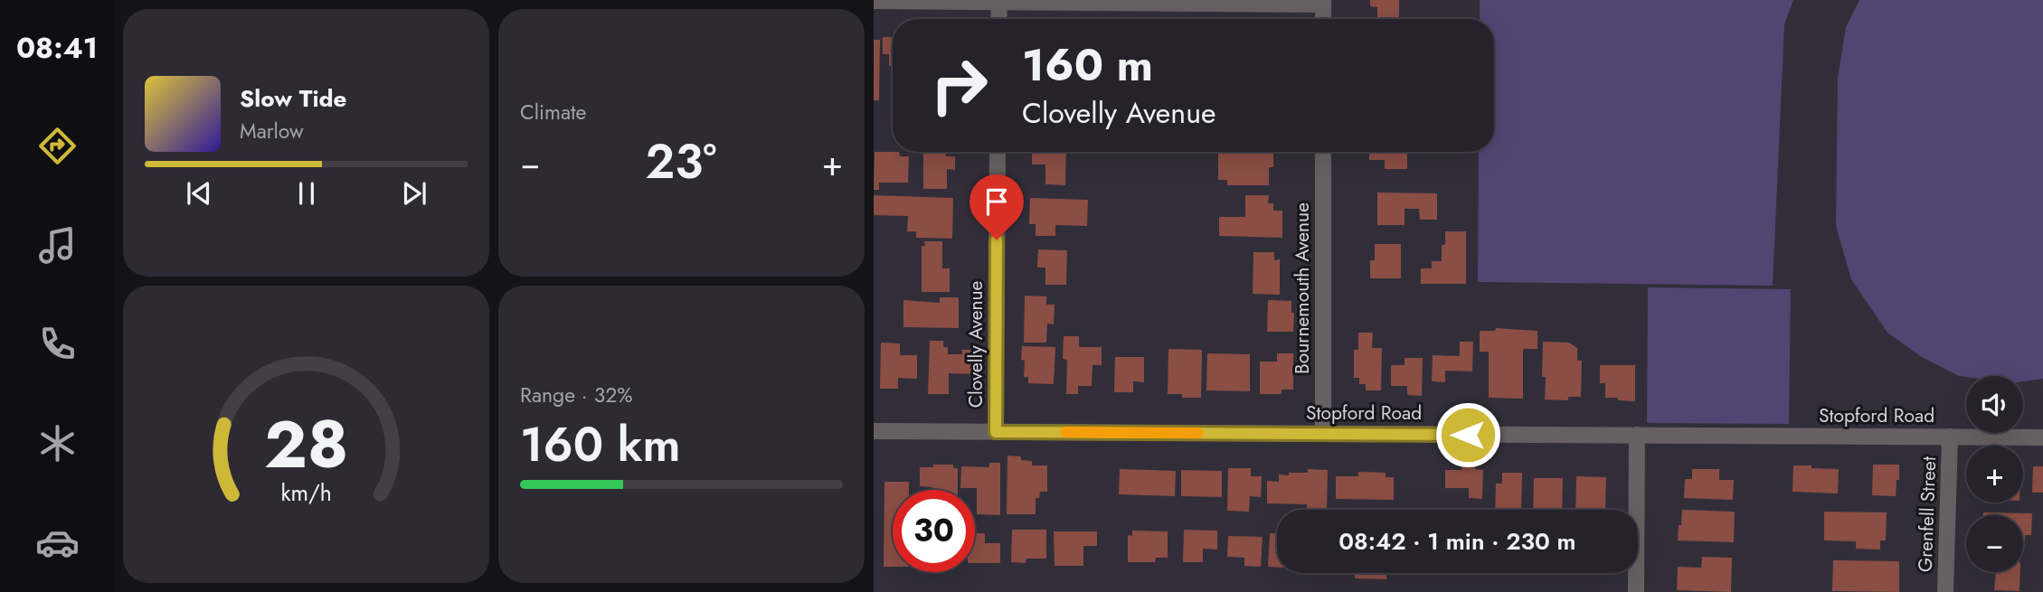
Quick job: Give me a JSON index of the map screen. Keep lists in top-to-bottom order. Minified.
{"streets":{"street":["Bournemouth Avenue","Clovelly Avenue","Stopford Road","Grenfell Street"]},"crossings":[["Bournemouth Avenue","Stopford Road"],["Clovelly Avenue","Stopford Road"],["Stopford Road","Grenfell Street"]],"page":{"tabs":"08:41","tile":["Climate",["Range · 32%","160 km"]],"turn":["160 m","Clovelly Avenue"],"song":["Slow Tide","Marlow"],"heat":["−","23°","+"],"map_buttons":["+","−"],"limit":"30","trip":"08:42 · 1 min · 230 m","gauge":["28","km/h"]}}
